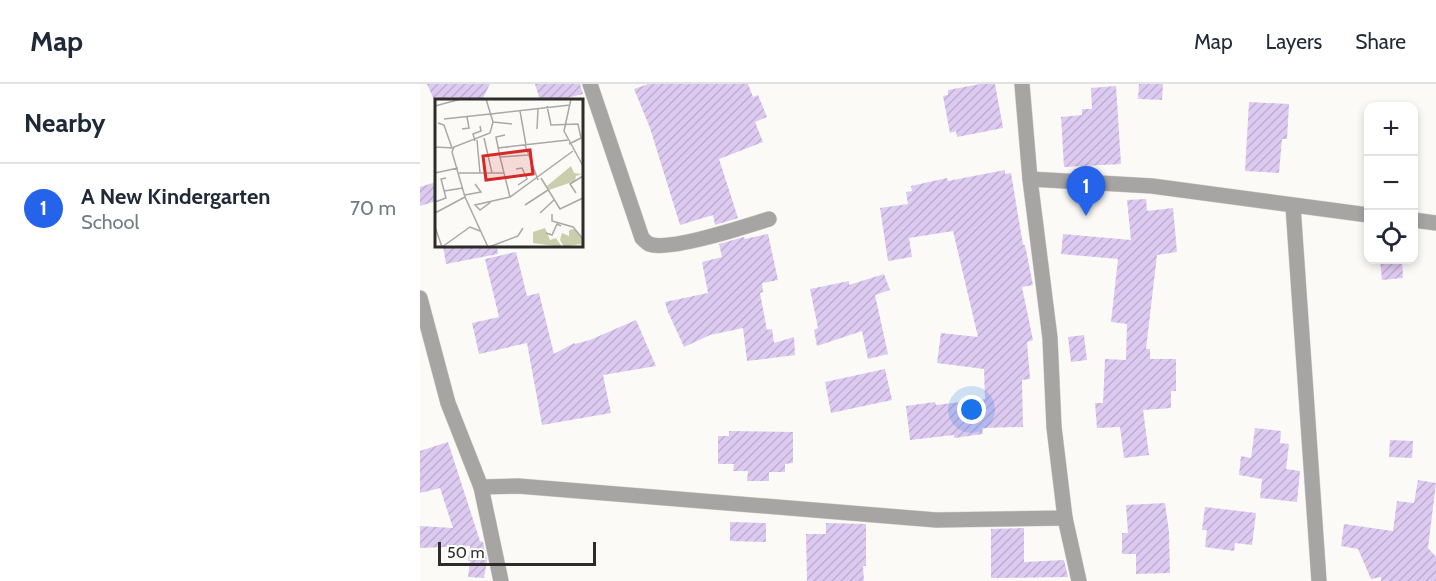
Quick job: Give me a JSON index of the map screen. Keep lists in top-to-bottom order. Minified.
{"scale_bar":"50 m","page":{"header":"Map","nav":["Map","Layers","Share"],"heading":"Nearby","map_buttons":["+","−"],"list":[{"mark":"1","name":"A New Kindergarten","note":"School","value":"70 m"}],"pins":"1","scale":"50 m"}}
